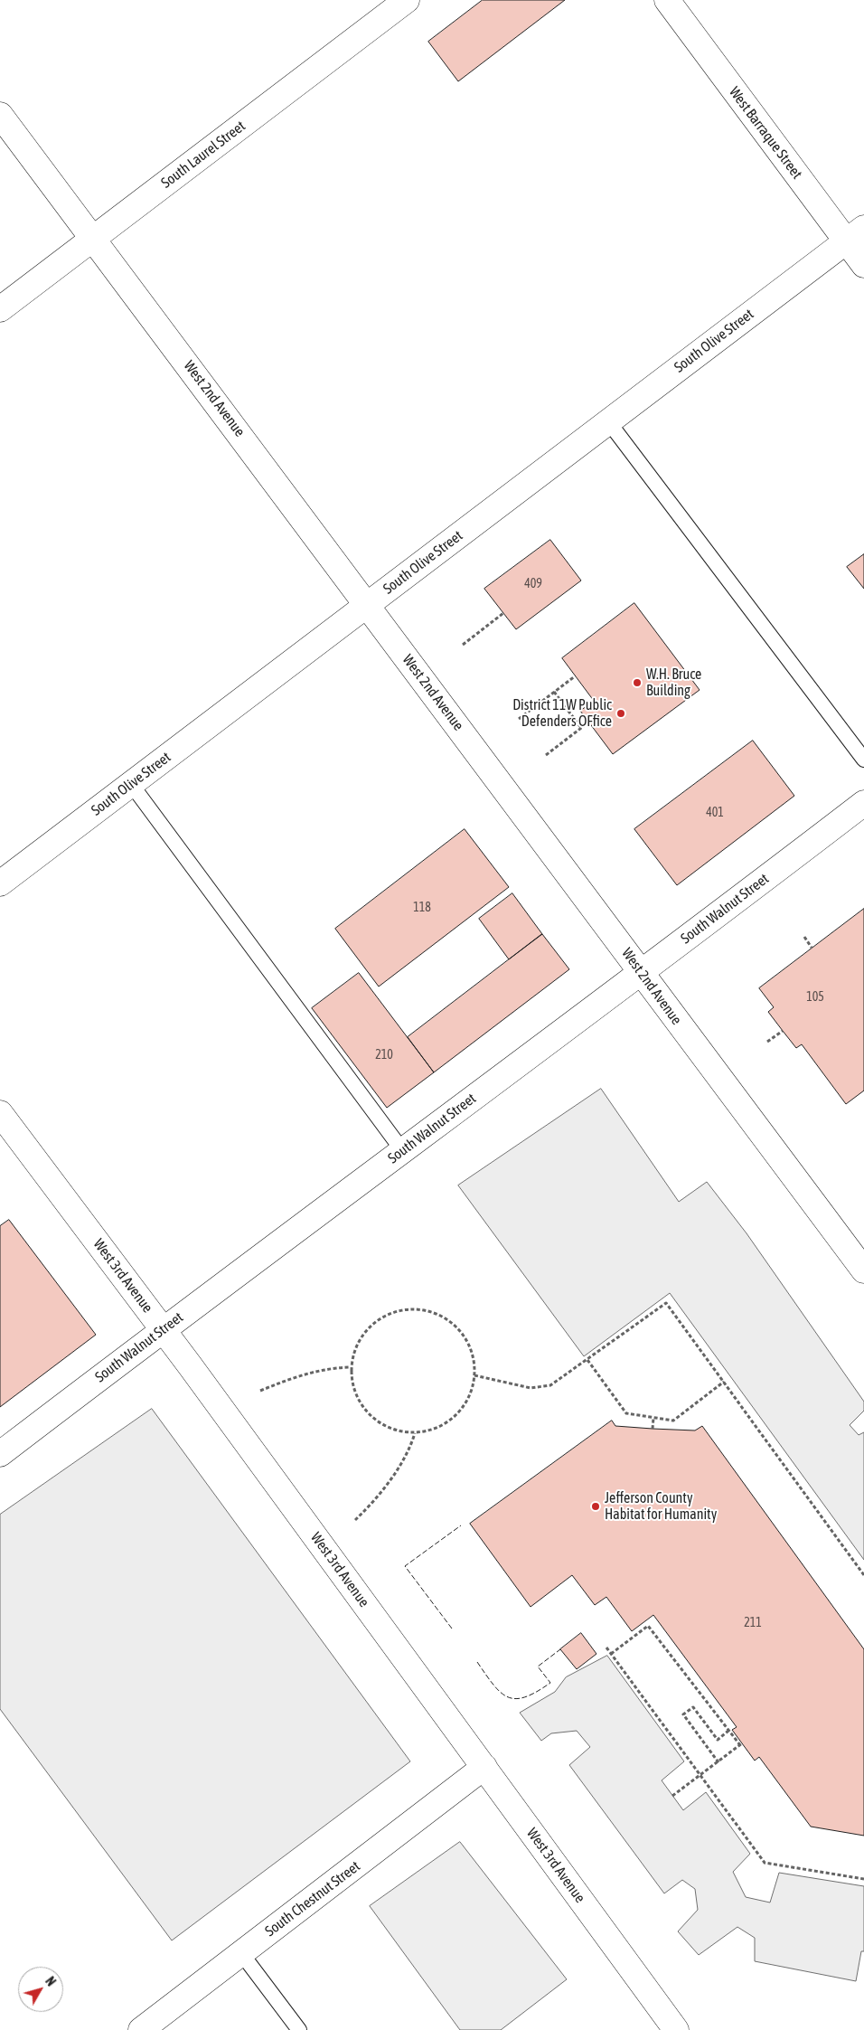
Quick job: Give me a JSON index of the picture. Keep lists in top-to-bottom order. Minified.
{"streets":{"street":["West Barraque Street","South Laurel Street","South Olive Street","West 2nd Avenue","South Walnut Street","West 3rd Avenue","South Chestnut Street"]},"crossings":[["West Barraque Street","South Olive Street"],["South Laurel Street","West 2nd Avenue"],["South Olive Street","West 2nd Avenue"],["West 2nd Avenue","South Walnut Street"],["South Walnut Street","West 3rd Avenue"],["West 3rd Avenue","South Chestnut Street"]],"places":["W.H. Bruce Building","District 11W Public Defenders OFfice","Jefferson County Habitat for Humanity"],"house_numbers":["409","401","118","105","210","211"],"north":"top right"}
